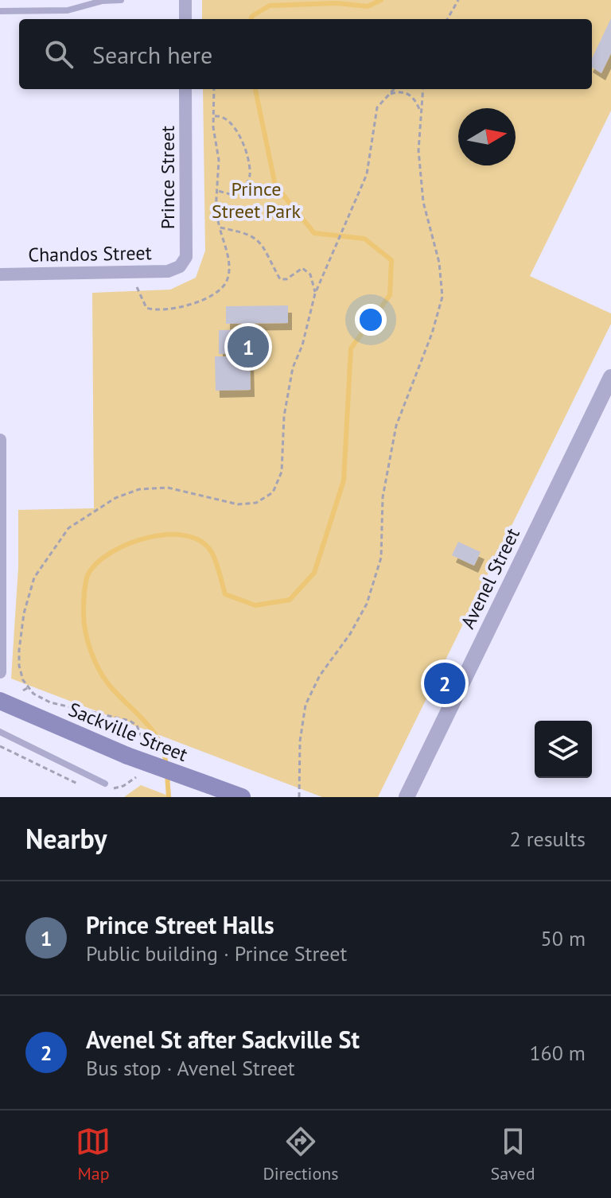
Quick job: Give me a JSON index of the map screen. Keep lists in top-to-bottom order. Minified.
{"streets":{"main road":["Sackville Street"],"street":["Prince Street","Chandos Street","Avenel Street"]},"crossings":[["Prince Street","Chandos Street"]],"parks":["Prince Street Park"],"north":"right","page":{"search":"Search here","pins":["1","2"],"heading":["Nearby","2 results"],"list":[{"mark":"1","name":"Prince Street Halls","note":"Public building · Prince Street","value":"50 m"},{"mark":"2","name":"Avenel St after Sackville St","note":"Bus stop · Avenel Street","value":"160 m"}],"nav":["Map","Directions","Saved"]}}
